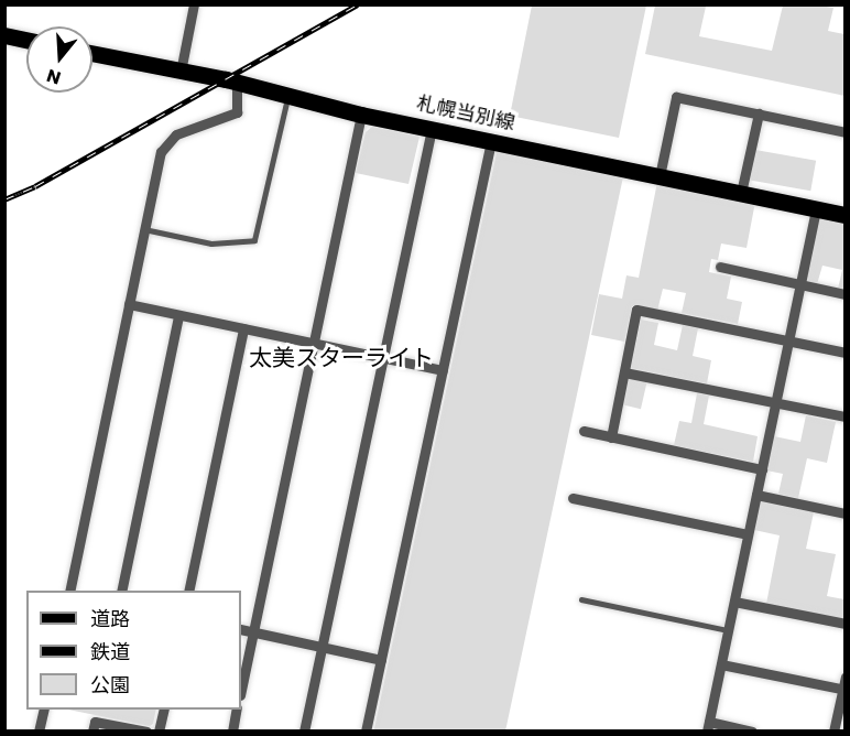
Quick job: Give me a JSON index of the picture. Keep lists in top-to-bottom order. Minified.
{"streets":{"main road":["札幌当別線"]},"districts":["太美スターライト"],"legend":["道路","鉄道","公園"],"north":"bottom"}
